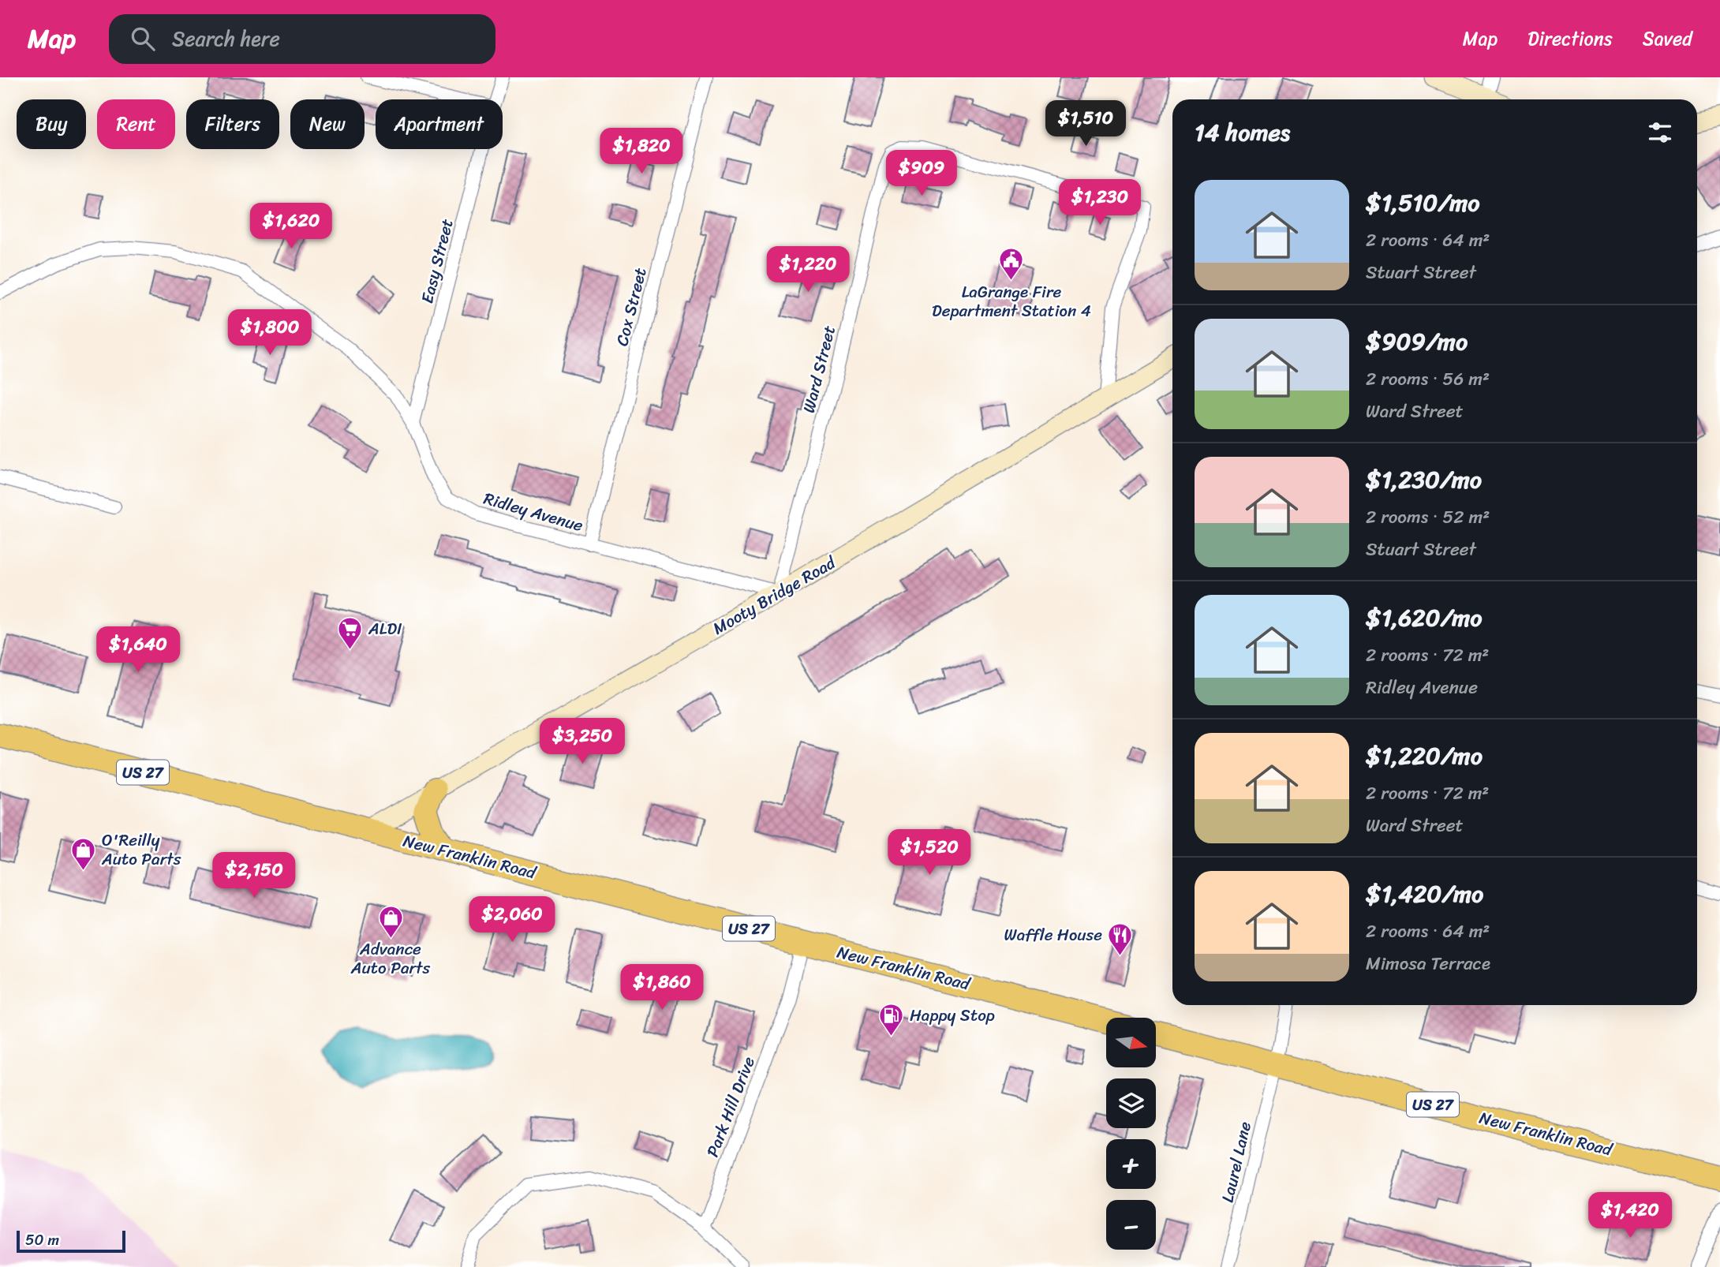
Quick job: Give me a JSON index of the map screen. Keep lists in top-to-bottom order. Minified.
{"streets":{"highway":["US 27","New Franklin Road"],"street":["Easy Street","Cox Street","Ward Street","Ridley Avenue","Mooty Bridge Road","Park Hill Drive","Laurel Lane"]},"crossings":[["Easy Street","Ridley Avenue"],["Cox Street","Ridley Avenue"],["Ward Street","Ridley Avenue"],["Ward Street","Mooty Bridge Road"],["Ridley Avenue","Mooty Bridge Road"],["Mooty Bridge Road","New Franklin Road"],["New Franklin Road","Park Hill Drive"],["New Franklin Road","Laurel Lane"]],"places":{"public building":["LaGrange Fire Department Station 4"],"supermarket":["ALDI"],"shop":["O'Reilly Auto Parts","Advance Auto Parts"],"restaurant":["Waffle House"],"fuel station":["Happy Stop"]},"scale_bar":"50 m","north":"right","page":{"header":"Map","search":"Search here","nav":["Map","Directions","Saved"],"chip":["Buy","Rent","Filters","New","Apartment"],"heading":"14 homes","price":["$1,510","$1,820","$909","$1,230","$1,620","$1,220","$1,800","$1,640","$3,250","$1,520","$2,150","$2,060","$1,860","$1,420"],"list":[{"name":"$1,510/mo","note":"2 rooms · 64 m² · Stuart Street"},{"name":"$909/mo","note":"2 rooms · 56 m² · Ward Street"},{"name":"$1,230/mo","note":"2 rooms · 52 m² · Stuart Street"},{"name":"$1,620/mo","note":"2 rooms · 72 m² · Ridley Avenue"},{"name":"$1,220/mo","note":"2 rooms · 72 m² · Ward Street"},{"name":"$1,420/mo","note":"2 rooms · 64 m² · Mimosa Terrace"}],"map_buttons":["+","−"],"scale":"50 m"}}
